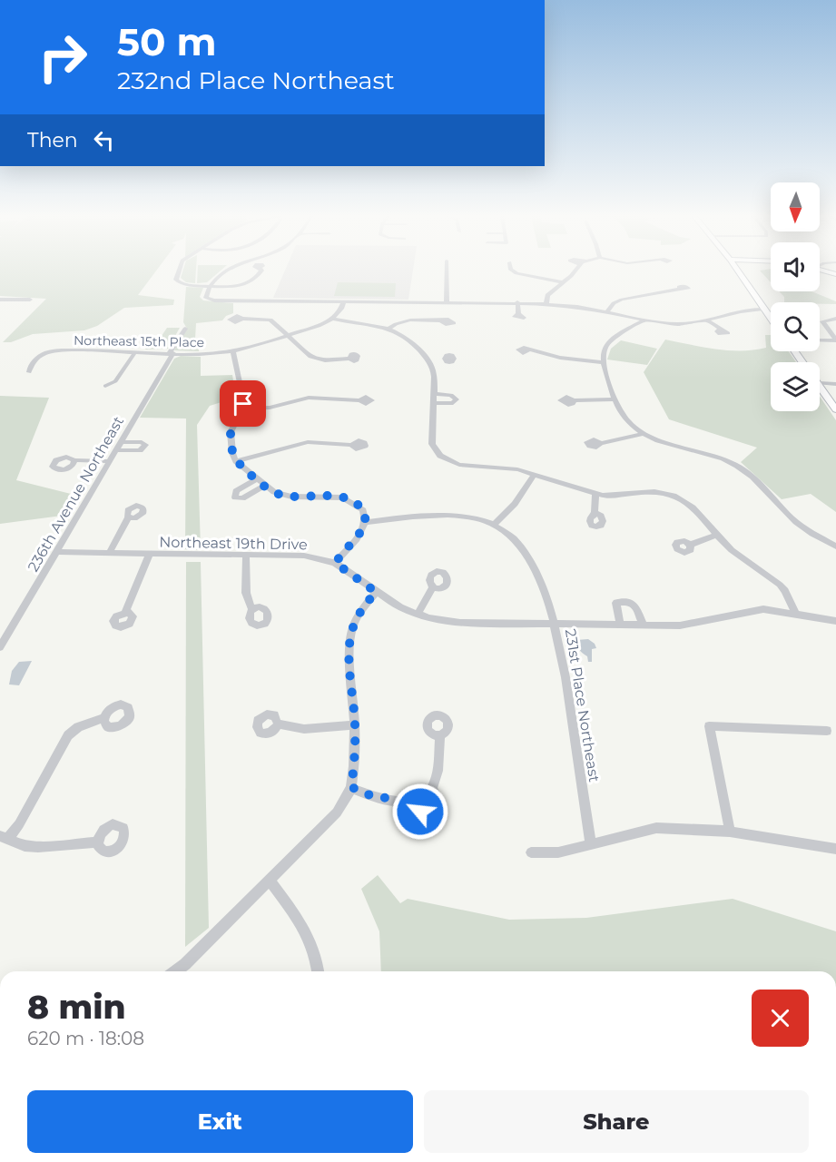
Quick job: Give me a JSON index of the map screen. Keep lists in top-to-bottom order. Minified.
{"streets":{"street":["Northeast 15th Place","236th Avenue Northeast","Northeast 19th Drive","231st Place Northeast"]},"crossings":[["Northeast 15th Place","236th Avenue Northeast"],["236th Avenue Northeast","Northeast 19th Drive"],["Northeast 19th Drive","231st Place Northeast"]],"north":"bottom","page":{"turn":["50 m","232nd Place Northeast"],"then":"Then","heading":["8 min","620 m · 18:08"],"buttons":["Exit","Share"]}}
